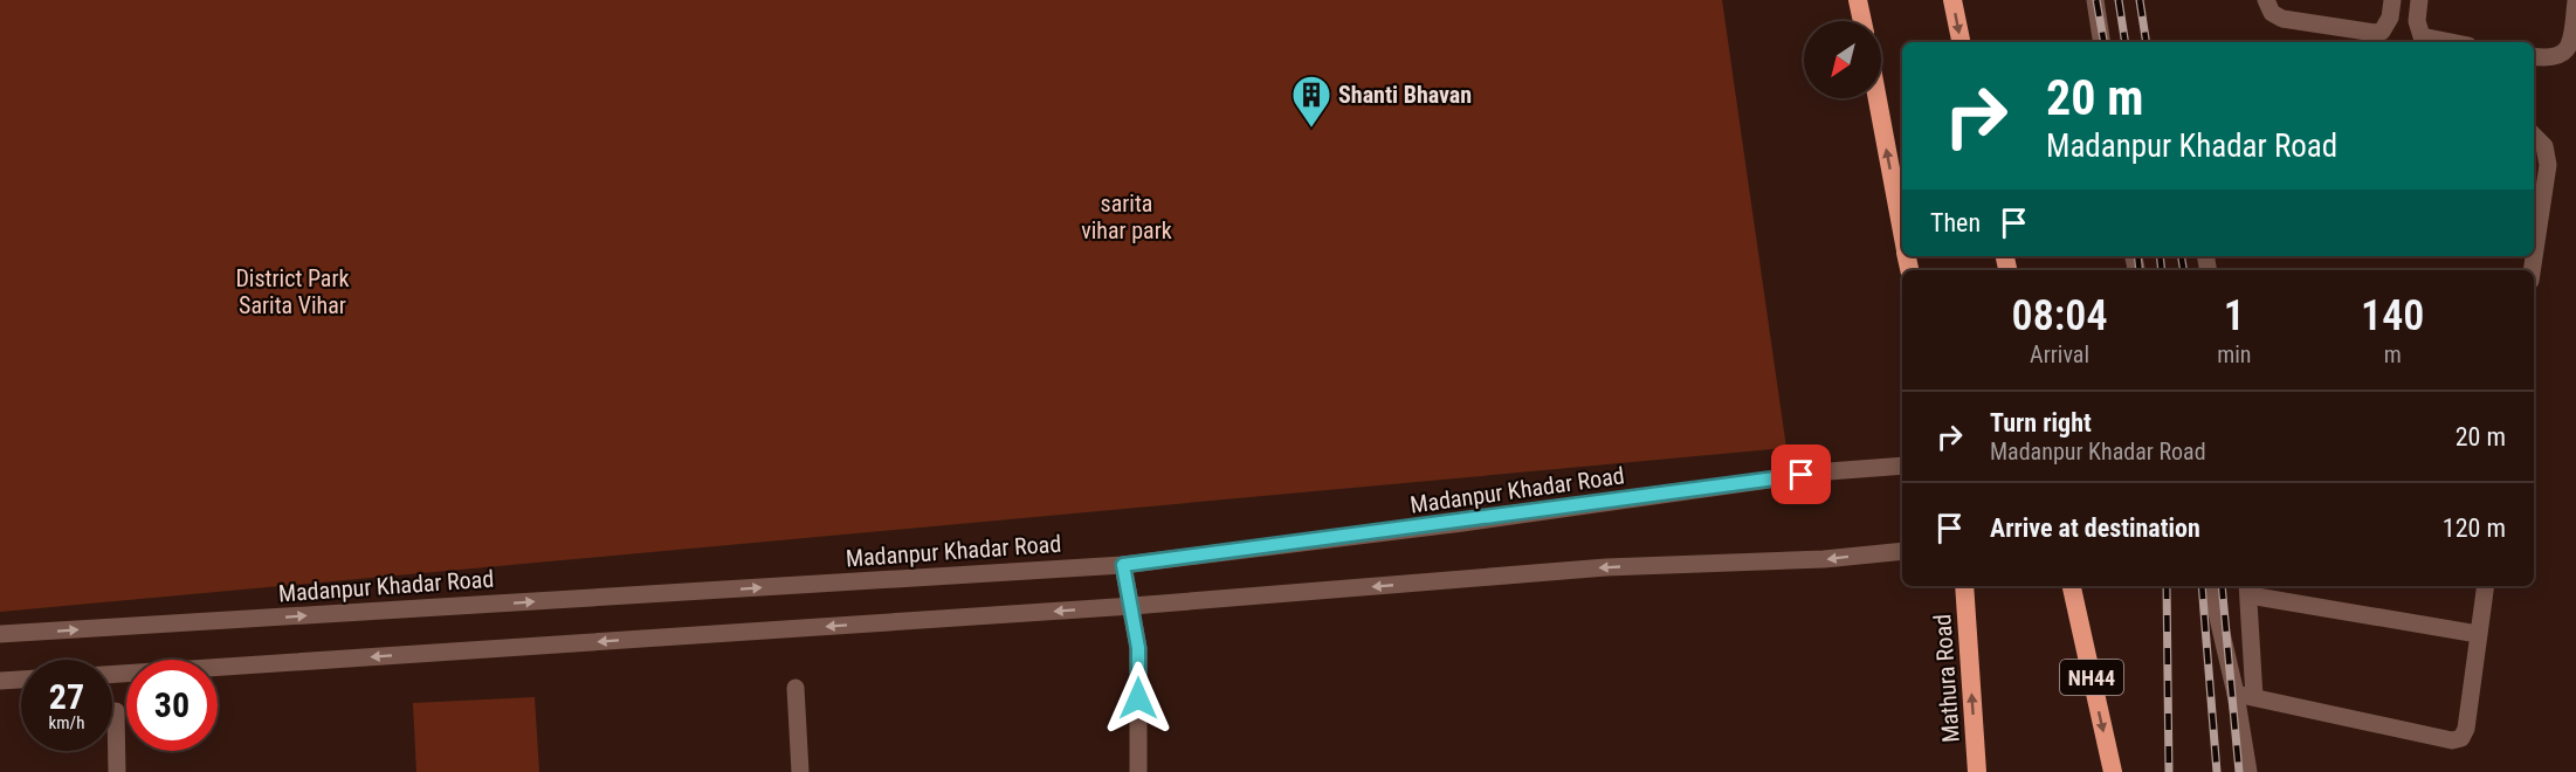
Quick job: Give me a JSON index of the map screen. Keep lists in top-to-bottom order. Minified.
{"streets":{"highway":["NH44","Mathura Road"],"street":["Madanpur Khadar Road"]},"parks":["sarita vihar park","District Park Sarita Vihar"],"places":{"building":["Shanti Bhavan"]},"north":"bottom left","page":{"turn":["20 m","Madanpur Khadar Road"],"then":"Then","eta":["08:04","Arrival","1","min","140","m"],"list":[{"name":"Turn right","note":"Madanpur Khadar Road","value":"20 m"},{"name":"Arrive at destination","value":"120 m"}],"speed":"27 km/h","limit":"30"}}
